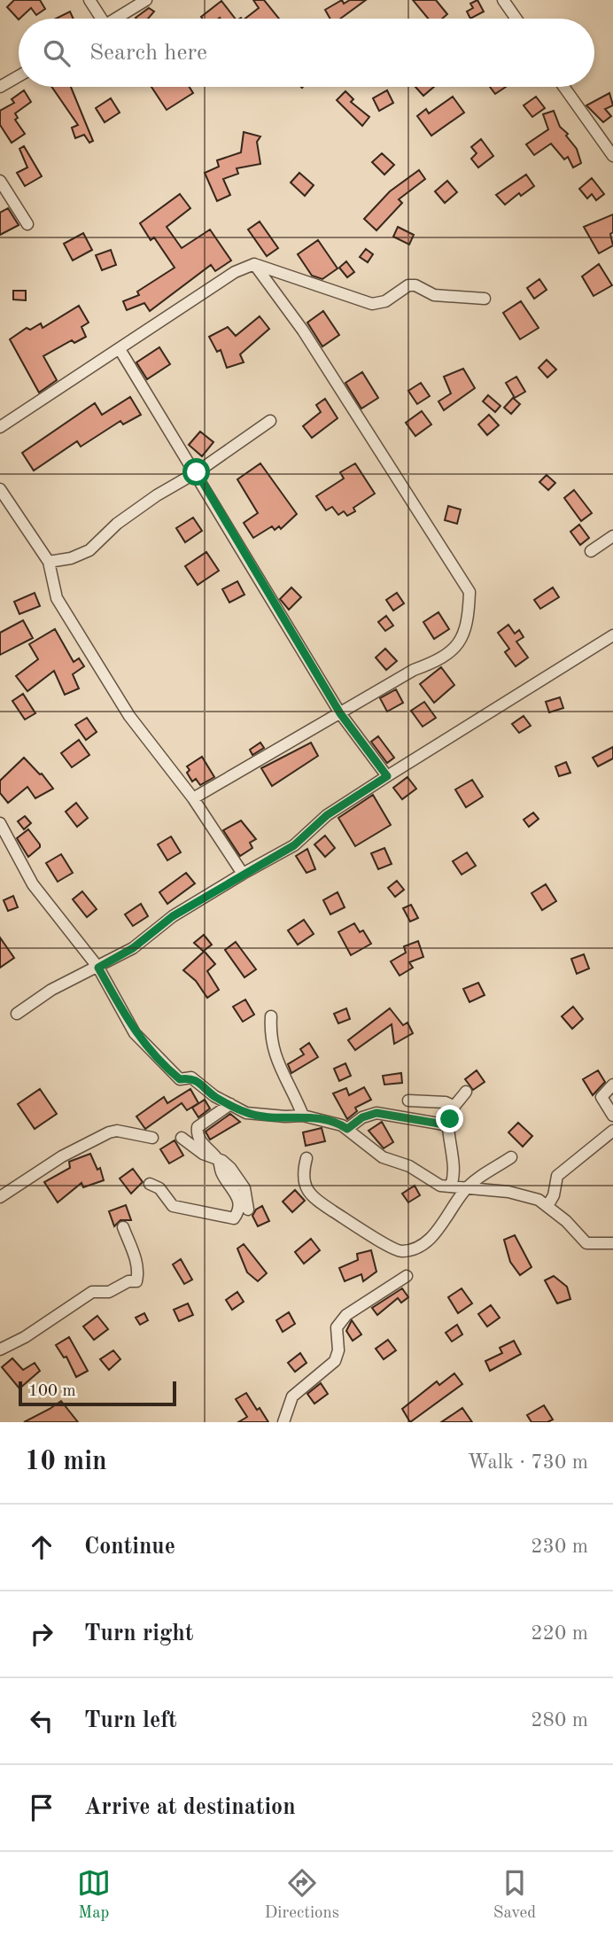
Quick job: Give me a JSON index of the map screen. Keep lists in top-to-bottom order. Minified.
{"scale_bar":"100 m","page":{"search":"Search here","scale":"100 m","heading":["10 min","Walk · 730 m"],"list":[["Continue","230 m"],["Turn right","220 m"],["Turn left","280 m"],"Arrive at destination"],"nav":["Map","Directions","Saved"]}}
